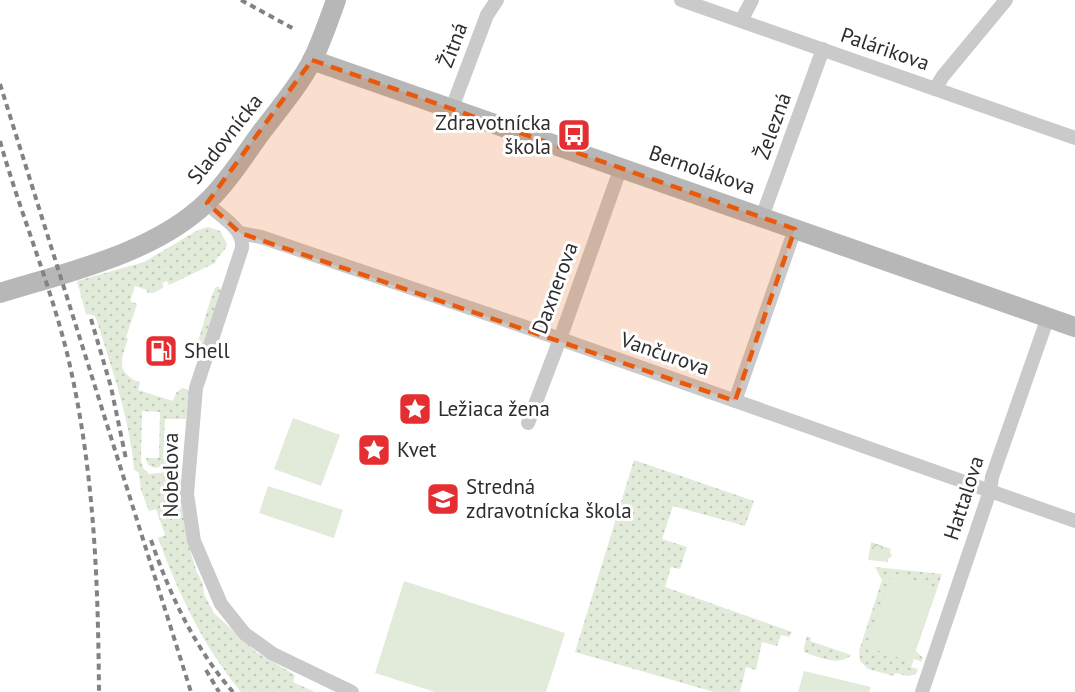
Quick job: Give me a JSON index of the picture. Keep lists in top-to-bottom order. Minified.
{"streets":{"street":["Žitná","Palárikova","Železná","Sladovnícka","Bernolákova","Daxnerova","Vančurova","Nobelova","Hattalova"]},"crossings":[["Žitná","Bernolákova"],["Palárikova","Železná"],["Železná","Bernolákova"],["Sladovnícka","Bernolákova"],["Bernolákova","Daxnerova"],["Bernolákova","Hattalova"],["Daxnerova","Vančurova"],["Vančurova","Nobelova"],["Vančurova","Hattalova"]],"places":{"bus stop":["Zdravotnícka škola"],"fuel station":["Shell"],"place":["Ležiaca žena","Kvet"],"school or university":["Stredná zdravotnícka škola"]}}
